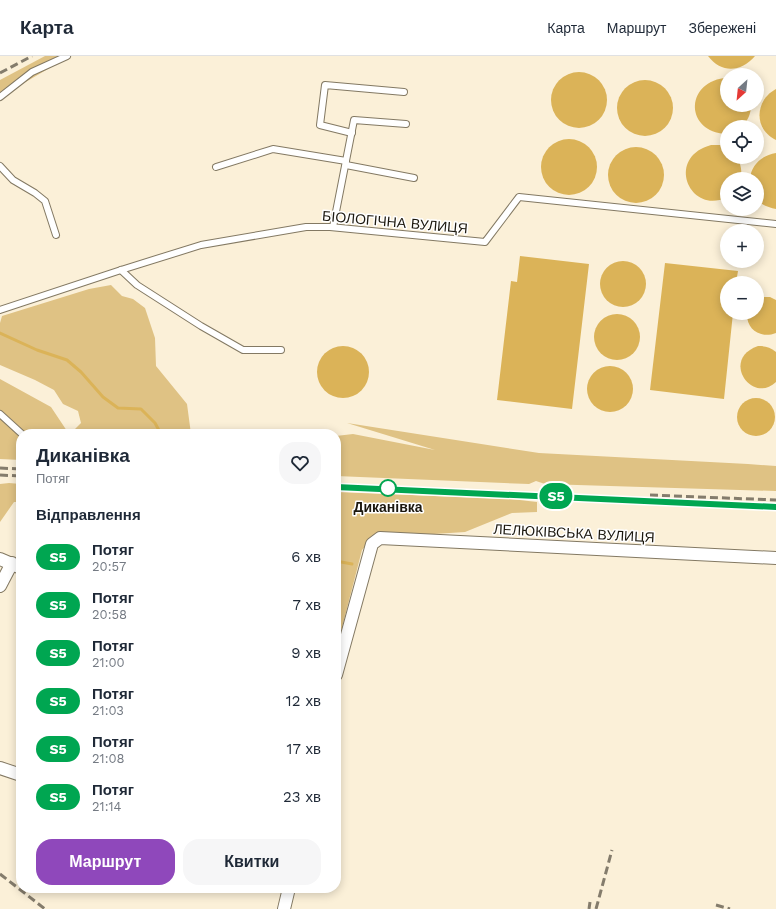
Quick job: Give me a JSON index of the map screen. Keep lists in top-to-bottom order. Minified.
{"streets":{"street":["ЛЕЛЮКІВСЬКА ВУЛИЦЯ"],"lane":["БІОЛОГІЧНА ВУЛИЦЯ"]},"places":["Диканівка"],"north":"bottom left","page":{"header":"Карта","nav":["Карта","Маршрут","Збережені"],"on_map":"S5","map_buttons":["+","−"],"heading":[["Диканівка","Потяг"],"Відправлення"],"list":[{"mark":"S5","name":"Потяг","note":"20:57","value":"6 хв"},{"mark":"S5","name":"Потяг","note":"20:58","value":"7 хв"},{"mark":"S5","name":"Потяг","note":"21:00","value":"9 хв"},{"mark":"S5","name":"Потяг","note":"21:03","value":"12 хв"},{"mark":"S5","name":"Потяг","note":"21:08","value":"17 хв"},{"mark":"S5","name":"Потяг","note":"21:14","value":"23 хв"}],"buttons":["Маршрут","Квитки"]}}
